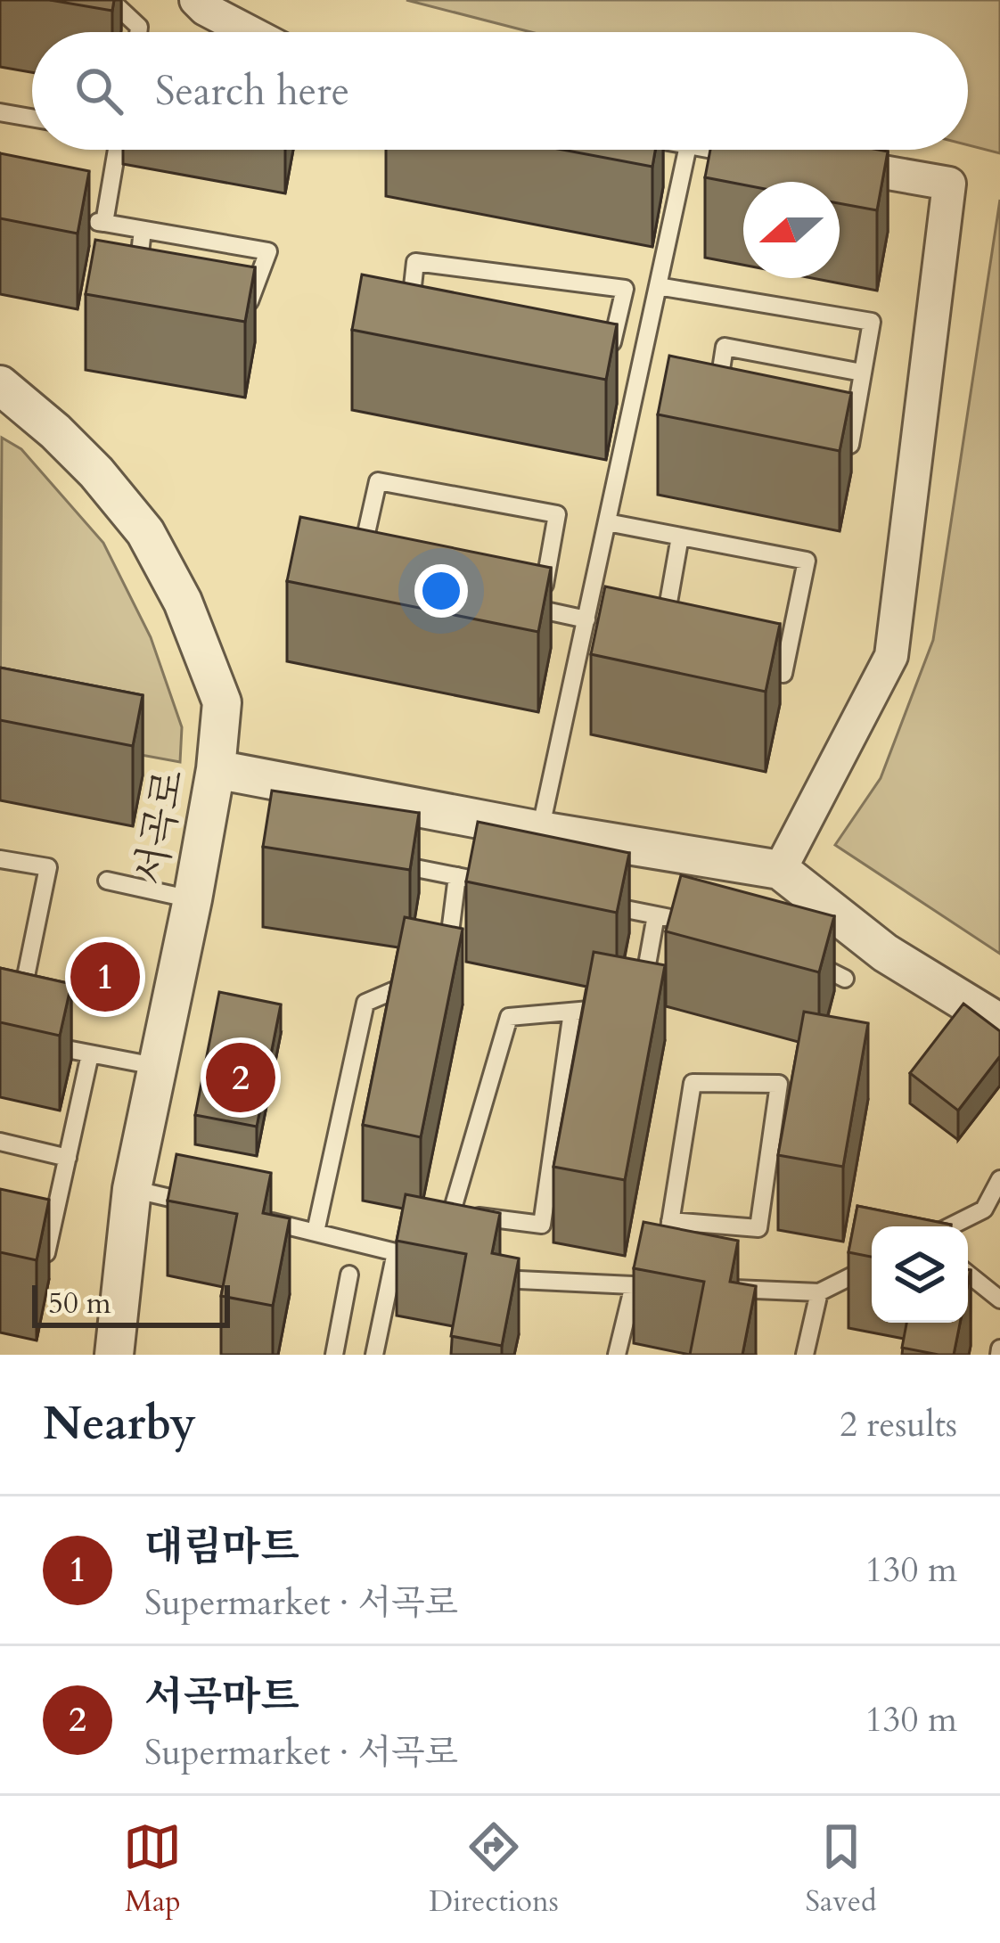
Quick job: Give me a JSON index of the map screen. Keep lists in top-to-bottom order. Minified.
{"streets":{"street":["서곡로"]},"scale_bar":"50 m","north":"left","page":{"search":"Search here","pins":["1","2"],"scale":"50 m","heading":["Nearby","2 results"],"list":[{"mark":"1","name":"대림마트","note":"Supermarket · 서곡로","value":"130 m"},{"mark":"2","name":"서곡마트","note":"Supermarket · 서곡로","value":"130 m"}],"nav":["Map","Directions","Saved"]}}
